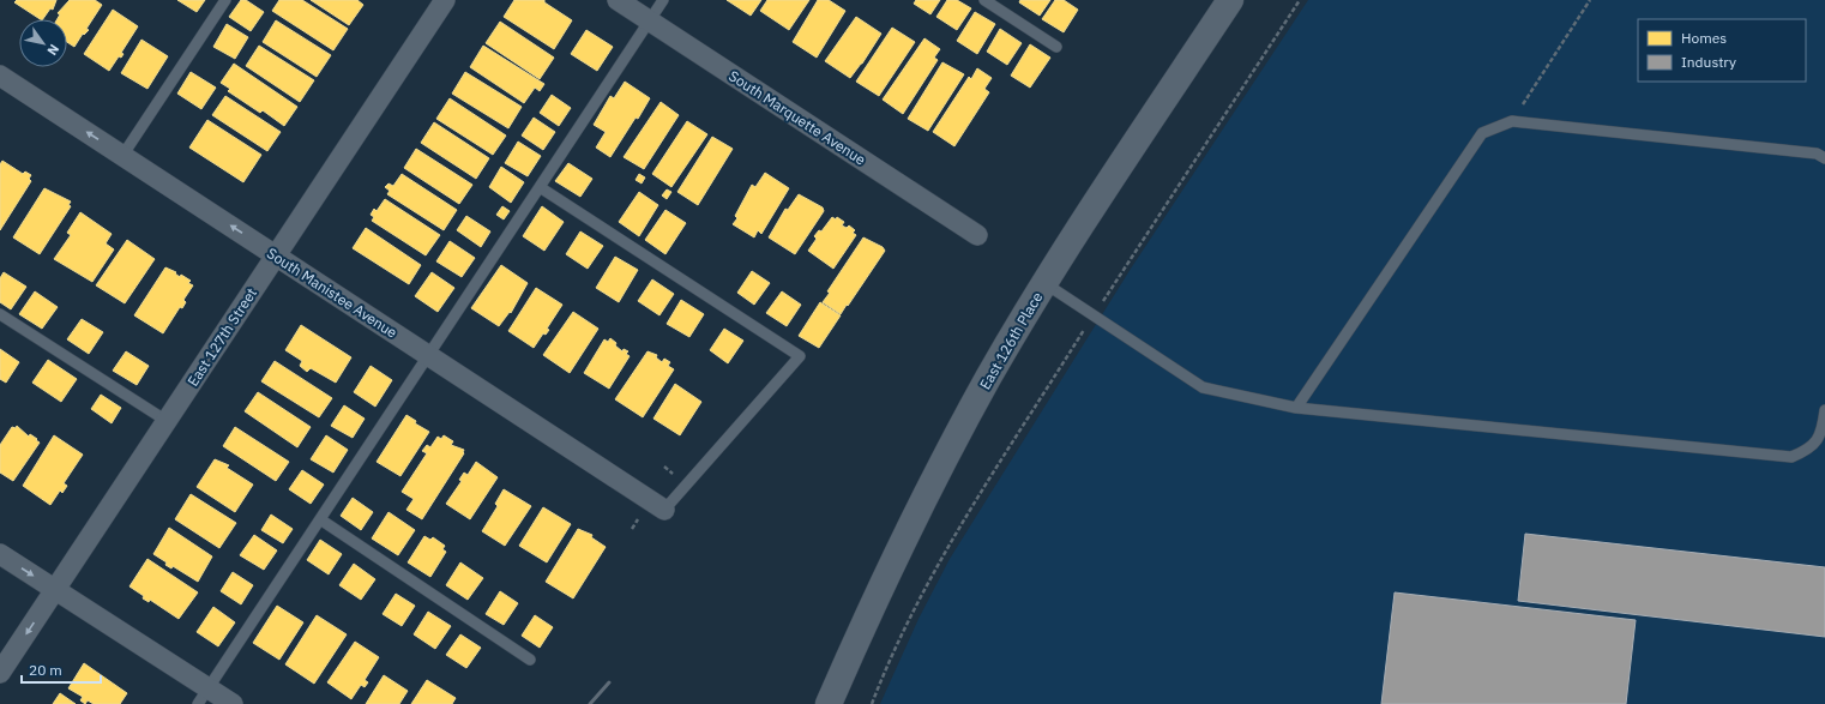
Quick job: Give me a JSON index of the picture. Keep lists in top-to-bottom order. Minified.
{"streets":{"street":["South Marquette Avenue","South Manistee Avenue","East 127th Street","East 126th Place"]},"crossings":[["South Manistee Avenue","East 127th Street"]],"one_way":["South Manistee Avenue"],"legend":["Homes","Industry"],"scale_bar":"20 m","north":"bottom right"}
